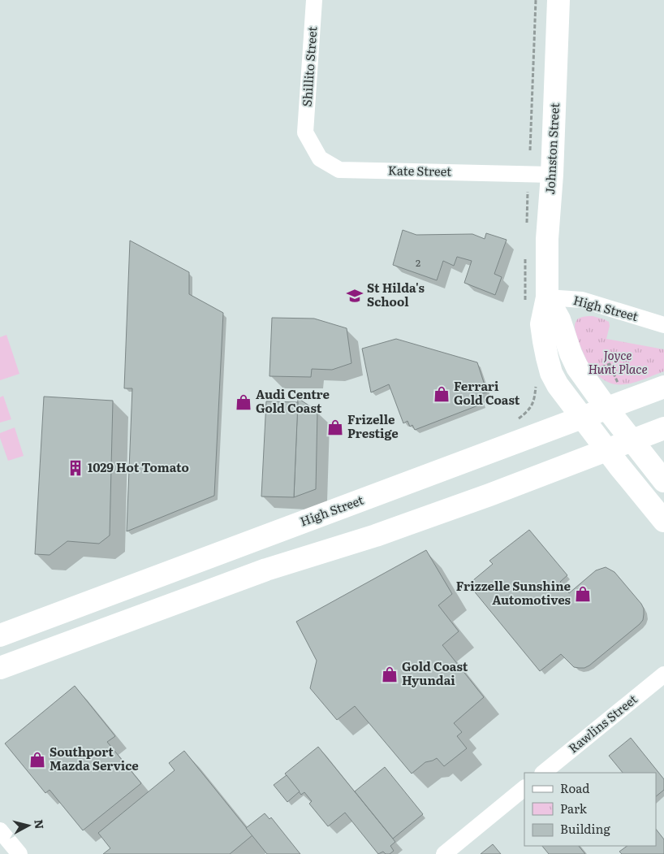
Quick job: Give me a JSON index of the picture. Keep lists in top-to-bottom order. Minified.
{"streets":{"main road":["Johnston Street","High Street"],"street":["Shillito Street","Kate Street","Rawlins Street"]},"crossings":[["Shillito Street","Kate Street"],["Johnston Street","Kate Street"],["Johnston Street","High Street"]],"parks":["Joyce Hunt Place"],"places":{"school or university":["St Hilda's School"],"shop":["Ferrari Gold Coast","Audi Centre Gold Coast","Frizelle Prestige","Frizzelle Sunshine Automotives","Gold Coast Hyundai","Southport Mazda Service"],"building":["1029 Hot Tomato"]},"house_numbers":["2"],"legend":["Road","Park","Building"],"north":"right"}
